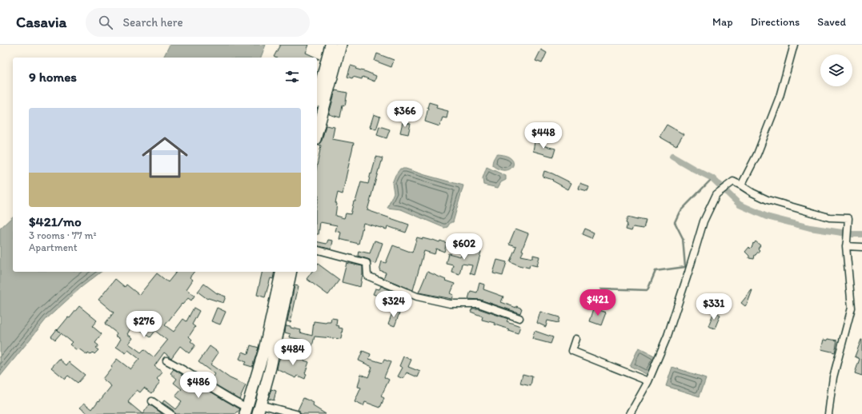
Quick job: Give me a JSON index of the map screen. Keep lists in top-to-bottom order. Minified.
{"page":{"header":"Casavia","search":"Search here","nav":["Map","Directions","Saved"],"heading":"9 homes","list":[{"name":"$421/mo","note":"3 rooms · 77 m² · Apartment"}],"price":["$366","$448","$602","$421","$324","$331","$276","$484","$486"]}}
